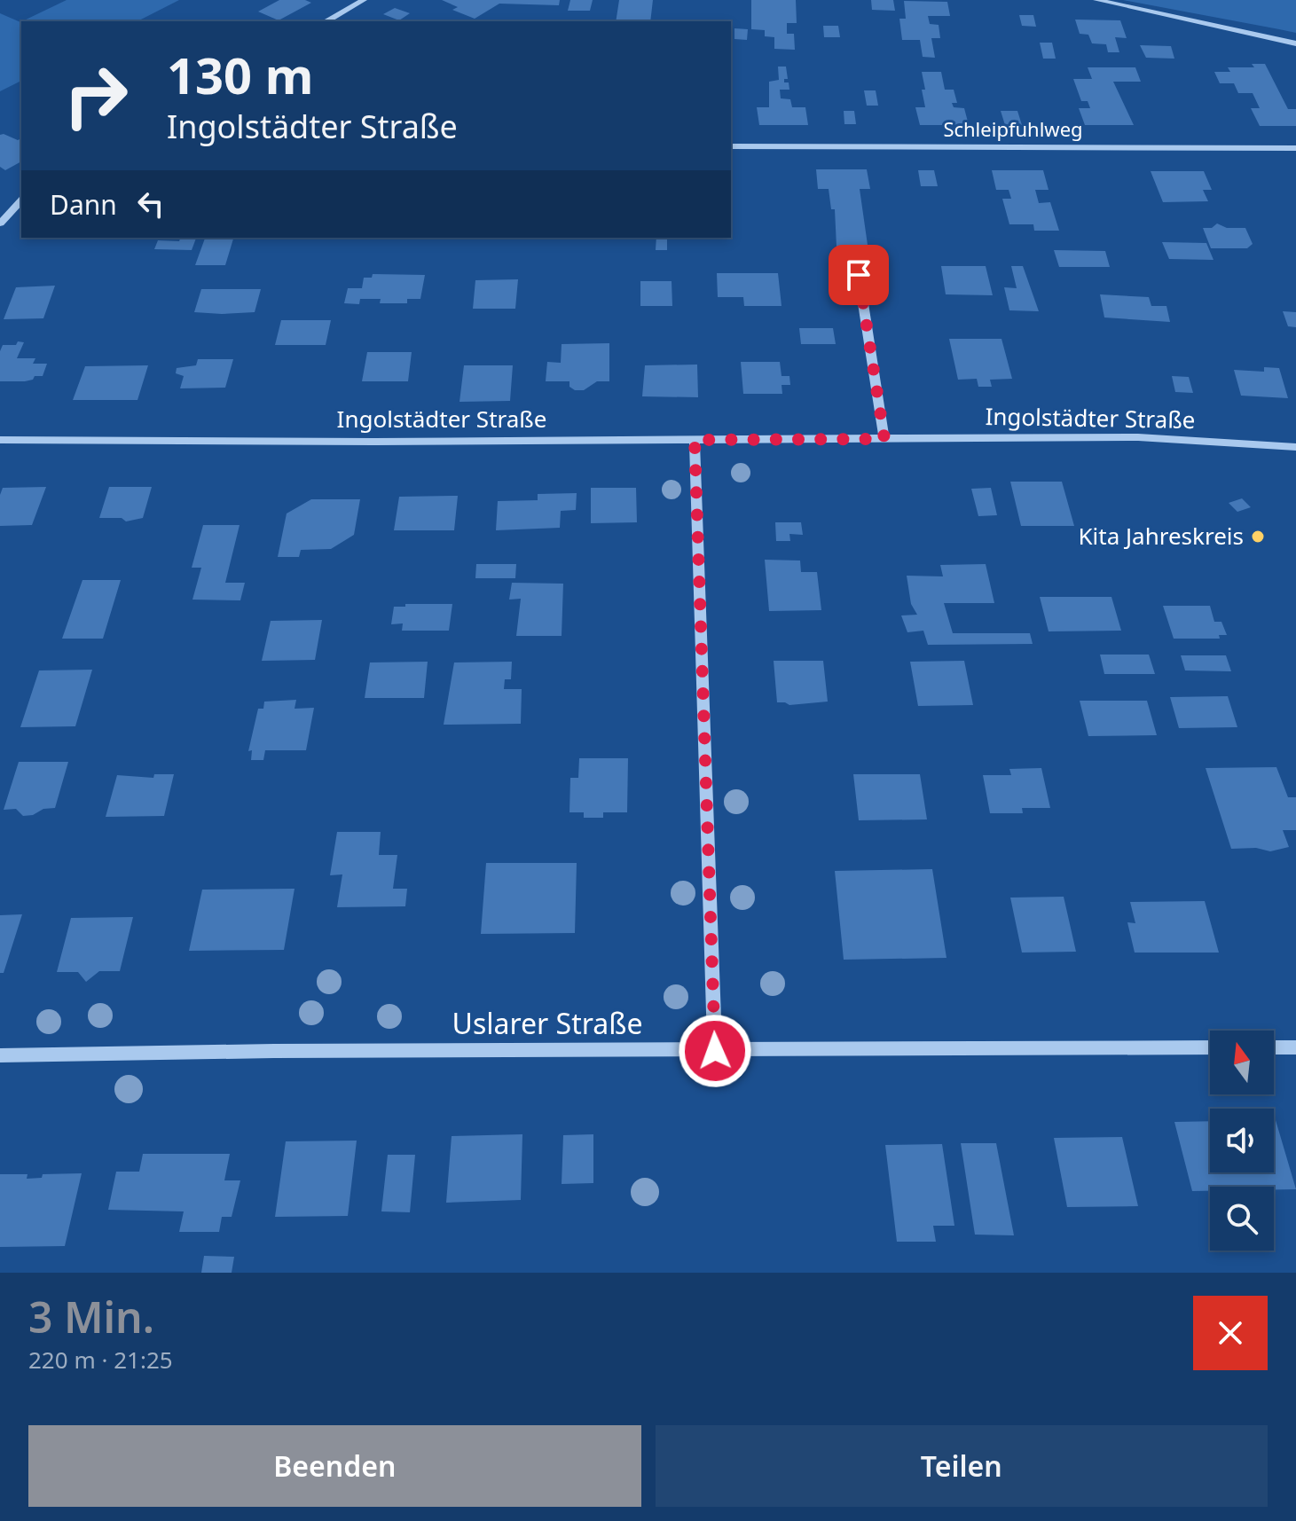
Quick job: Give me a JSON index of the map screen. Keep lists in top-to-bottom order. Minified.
{"streets":{"street":["Schleipfuhlweg","Ingolstädter Straße","Uslarer Straße"]},"places":["Kita Jahreskreis"],"north":"top","page":{"turn":["130 m","Ingolstädter Straße"],"then":"Dann","heading":["3 Min.","220 m · 21:25"],"buttons":["Beenden","Teilen"]}}
